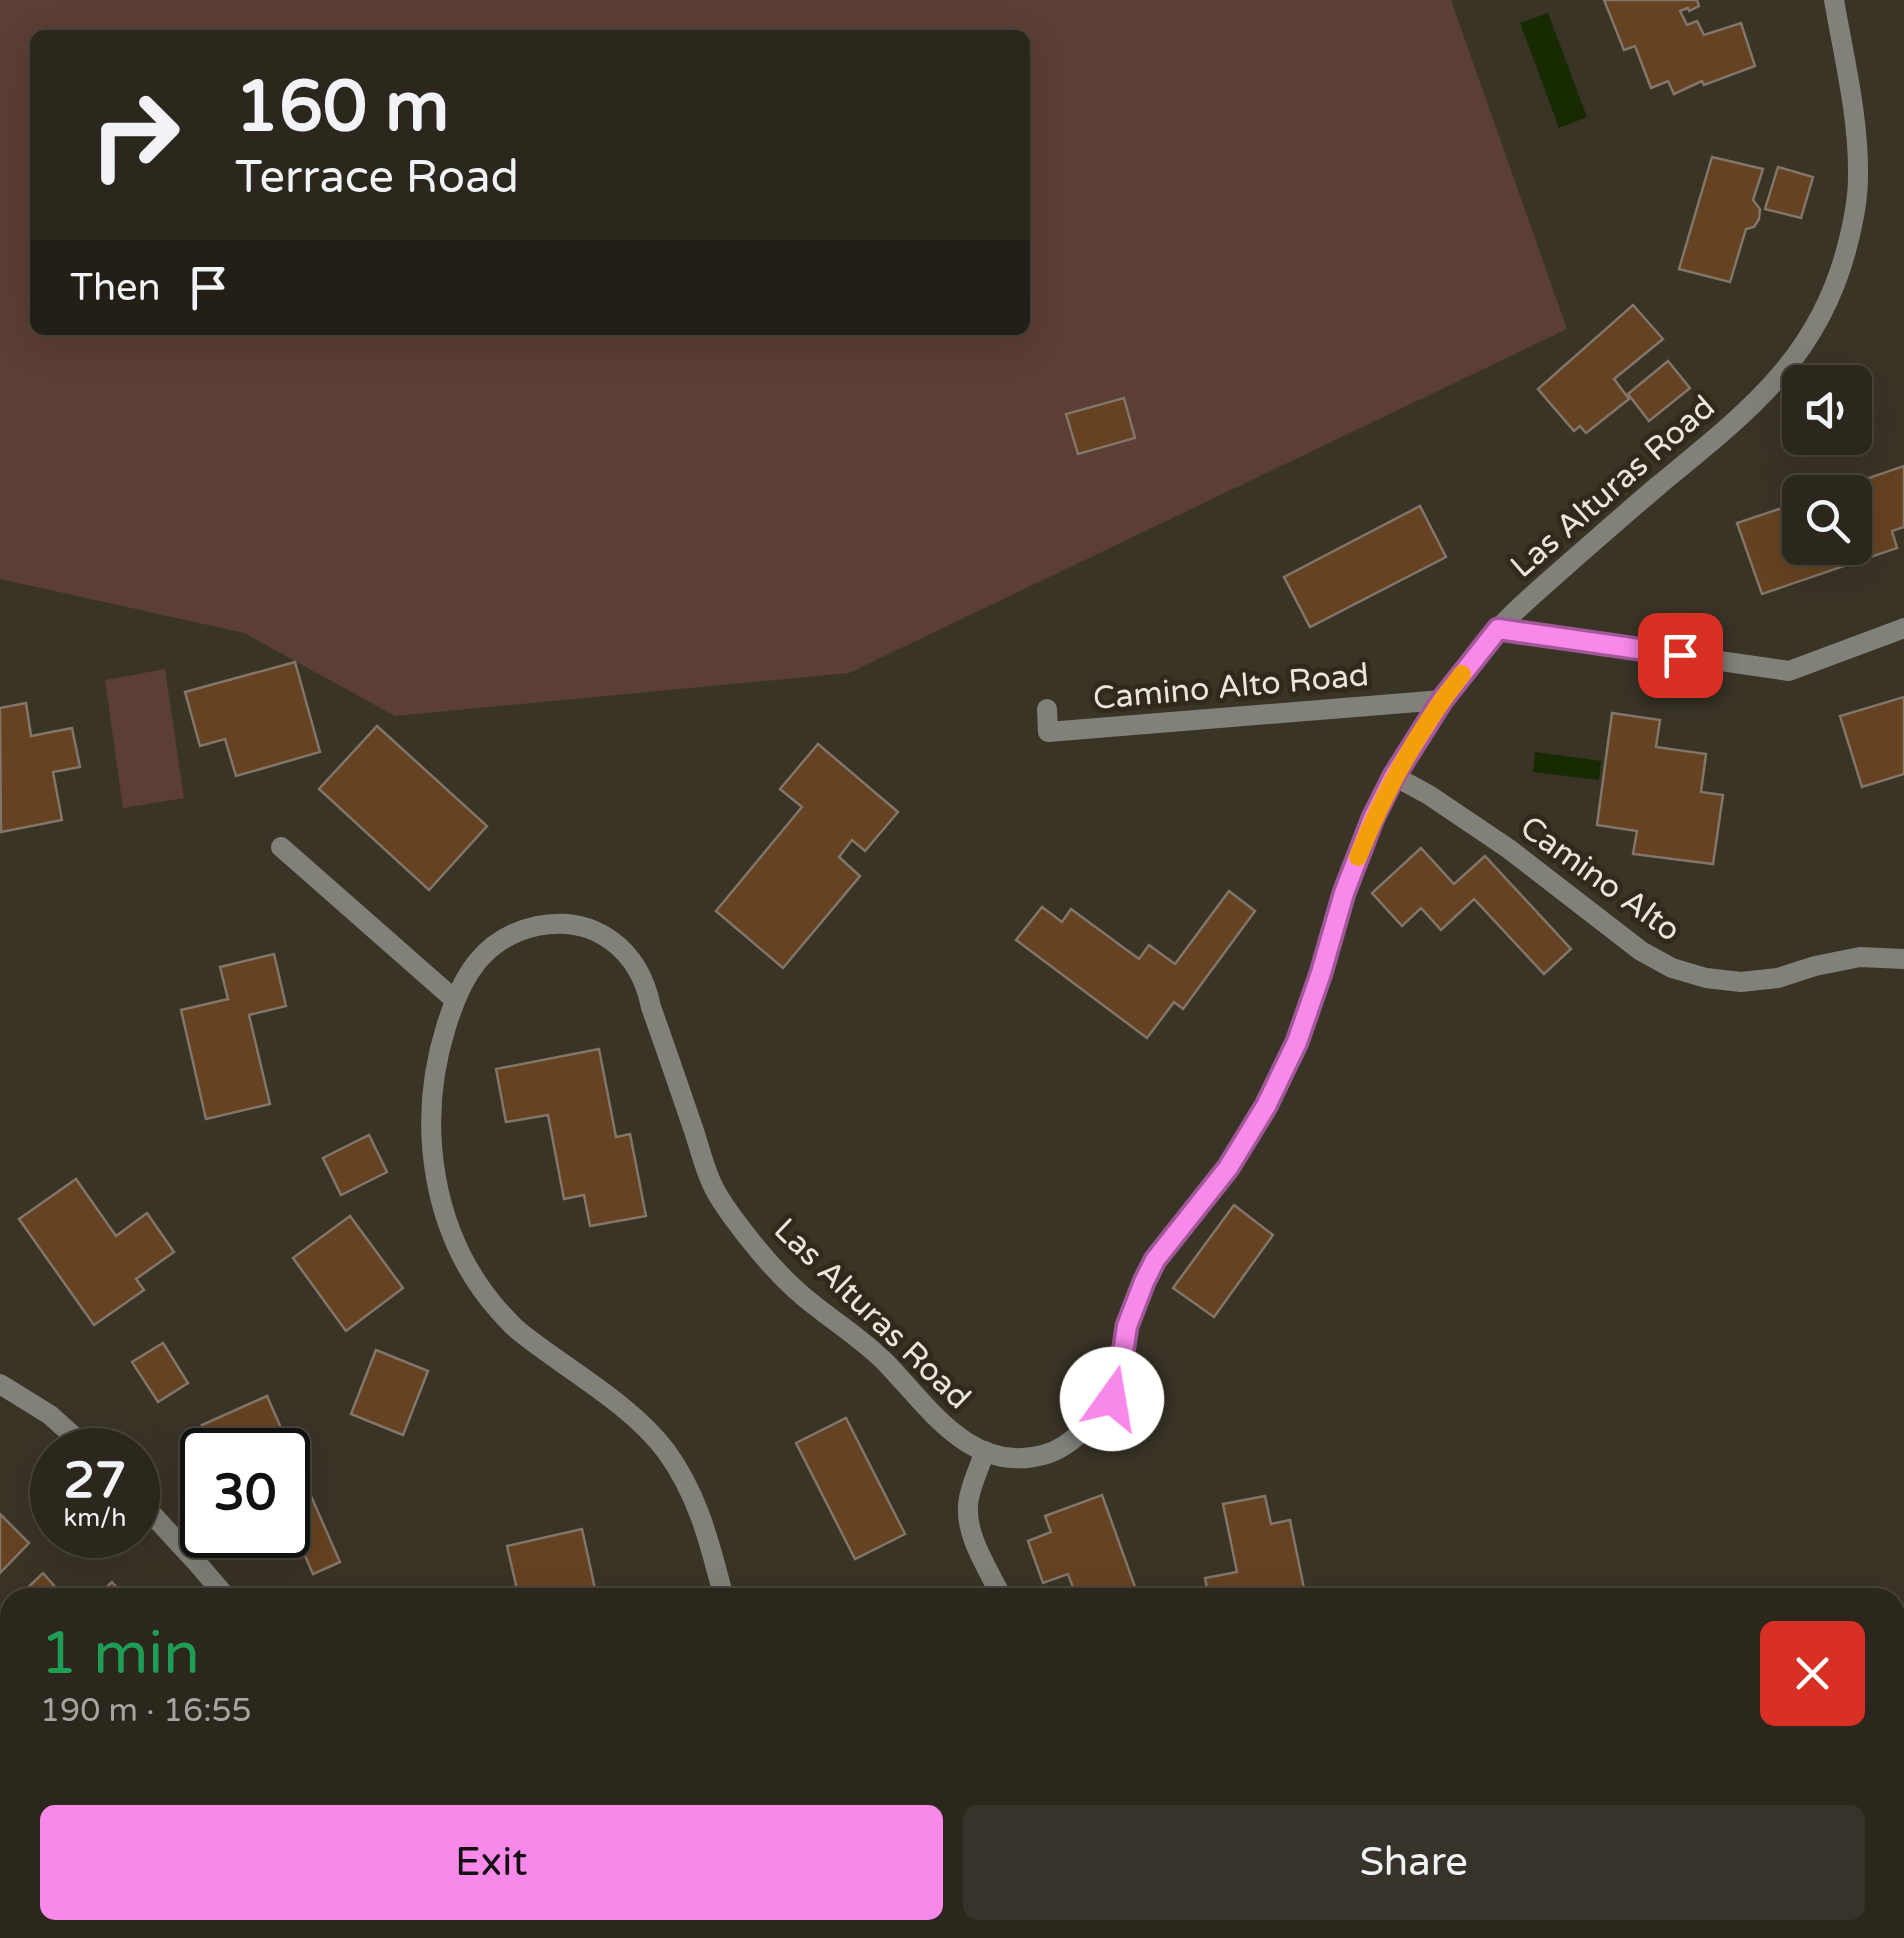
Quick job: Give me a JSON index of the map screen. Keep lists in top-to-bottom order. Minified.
{"streets":{"street":["Las Alturas Road","Camino Alto Road","Camino Alto"]},"crossings":[["Las Alturas Road","Camino Alto Road"],["Las Alturas Road","Camino Alto"]],"page":{"turn":["160 m","Terrace Road"],"then":"Then","speed":"27 km/h","limit":"30","heading":["1 min","190 m · 16:55"],"buttons":["Exit","Share"]}}
